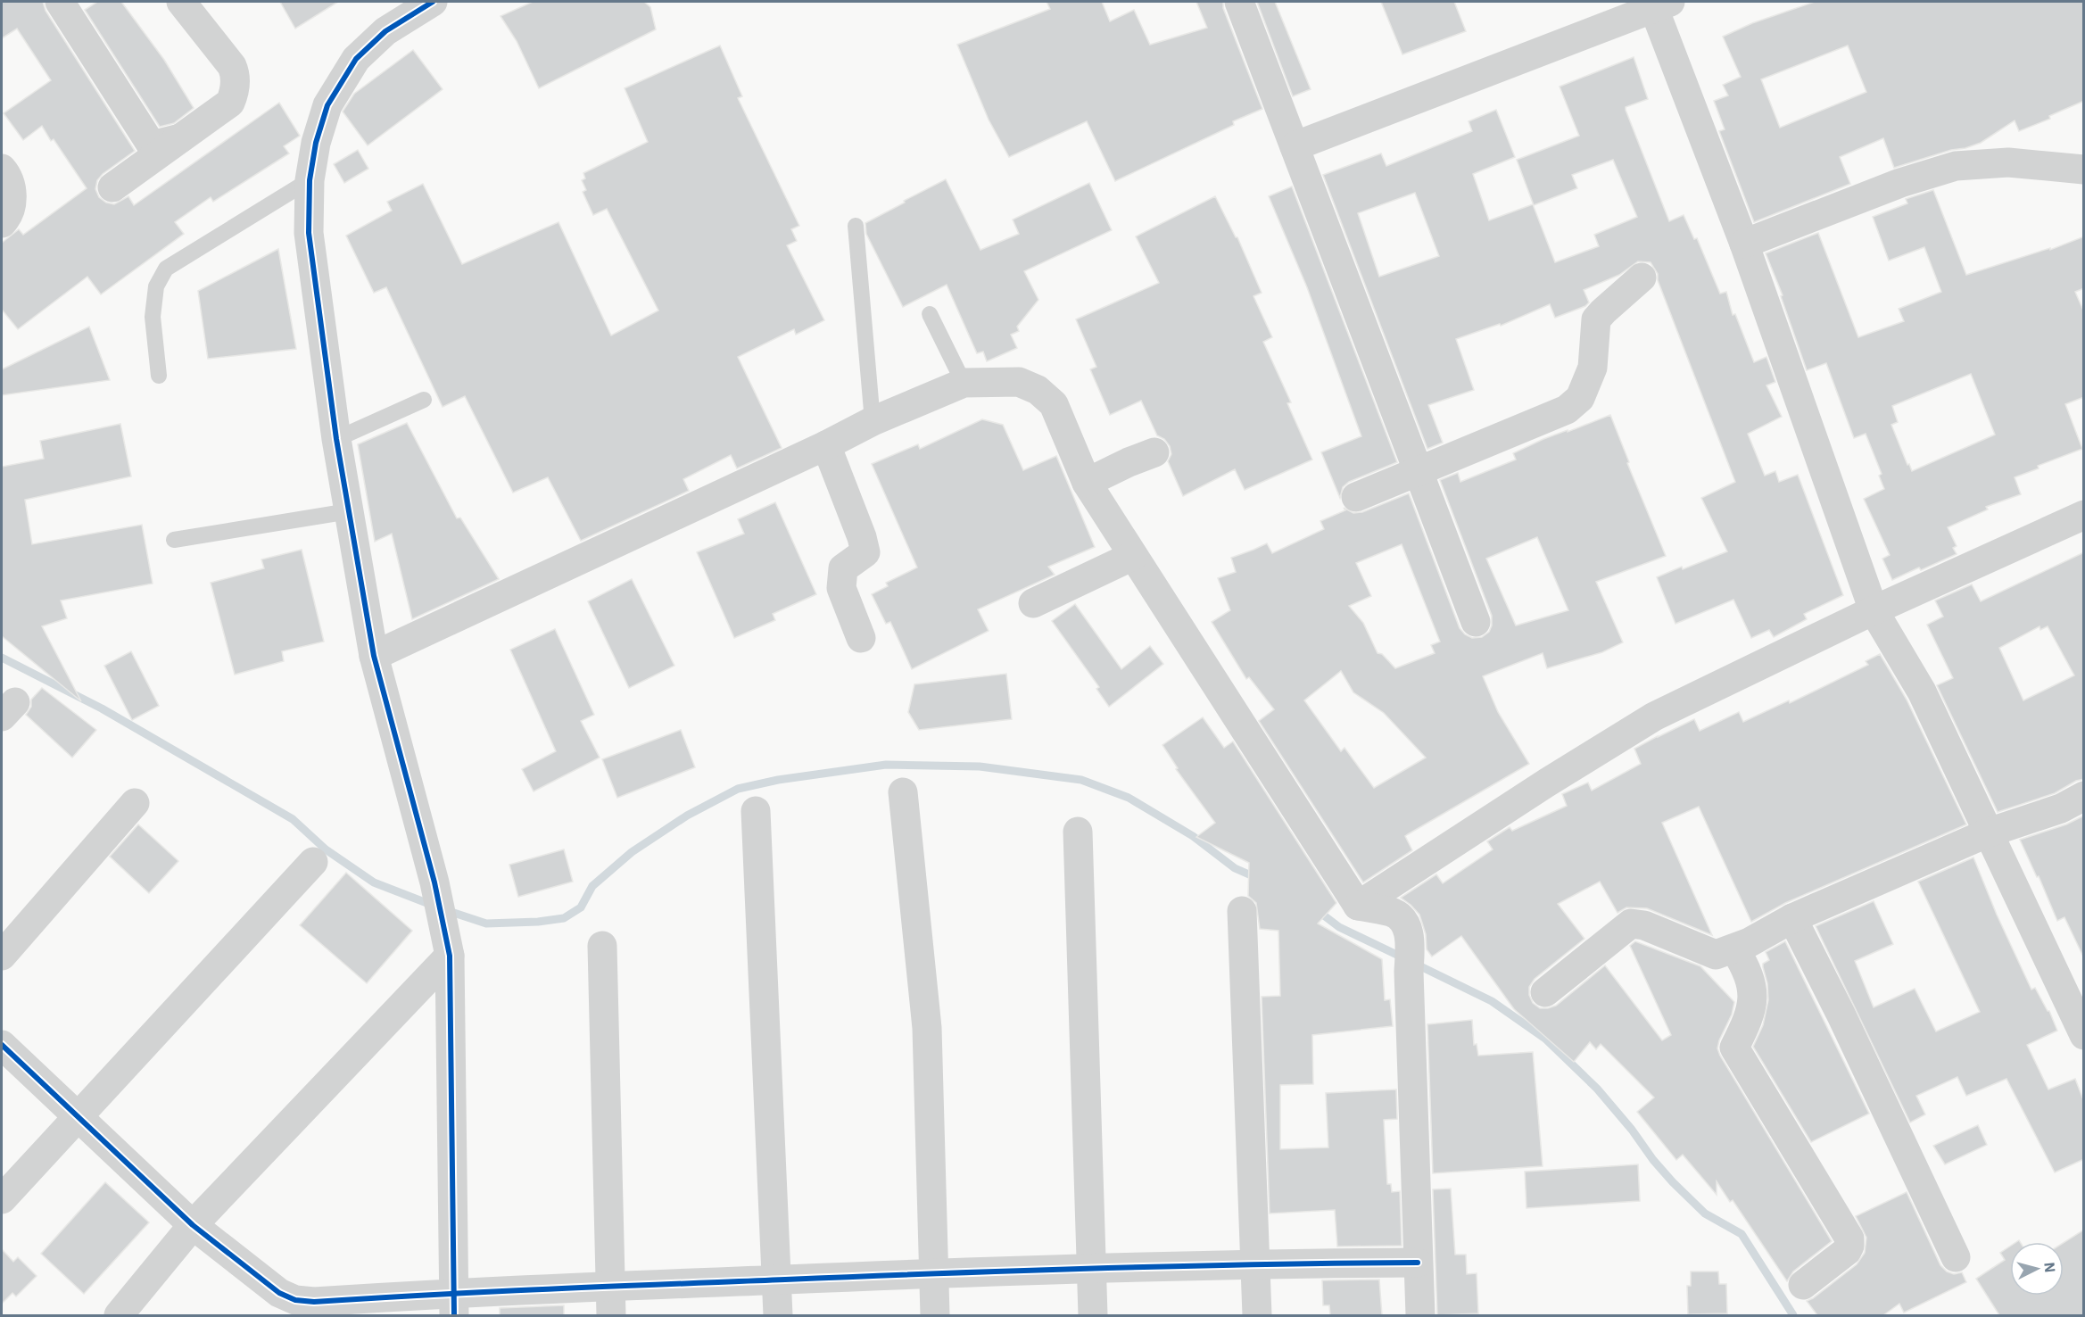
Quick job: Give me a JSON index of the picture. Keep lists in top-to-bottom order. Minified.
{"north":"right"}
